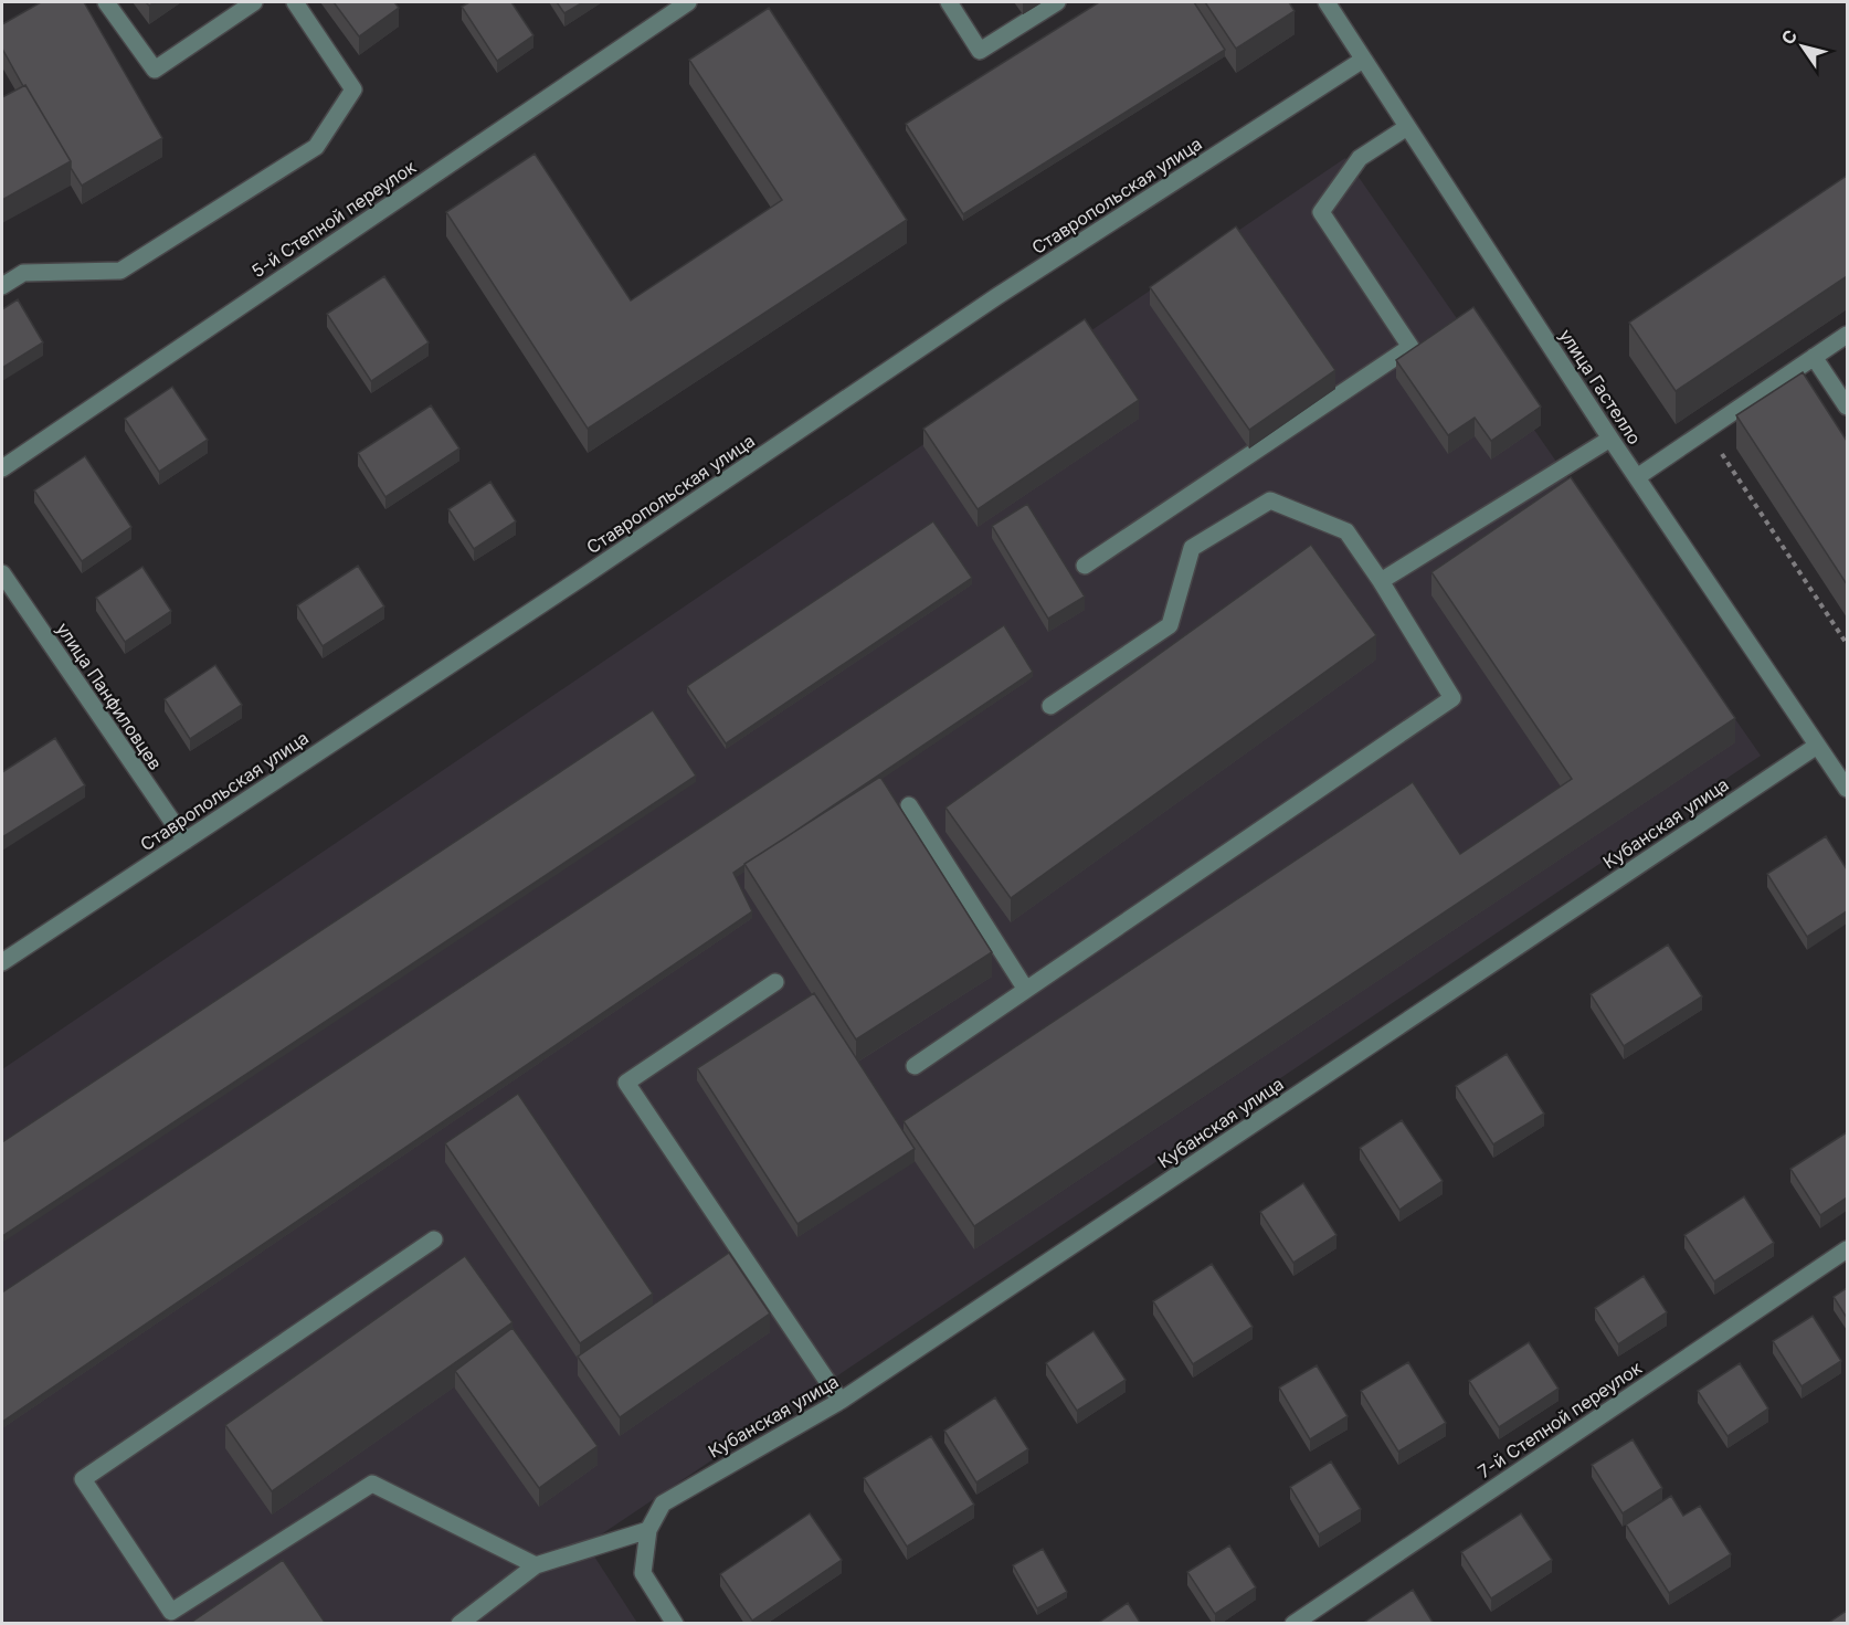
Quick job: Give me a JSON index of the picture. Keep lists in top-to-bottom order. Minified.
{"streets":{"street":["Ставропольская улица","5-й Степной переулок","улица Гастелло","улица Панфиловцев","Кубанская улица","7-й Степной переулок"]},"crossings":[["Ставропольская улица","улица Гастелло"],["Ставропольская улица","улица Панфиловцев"],["улица Гастелло","Кубанская улица"]],"north":"top left"}
